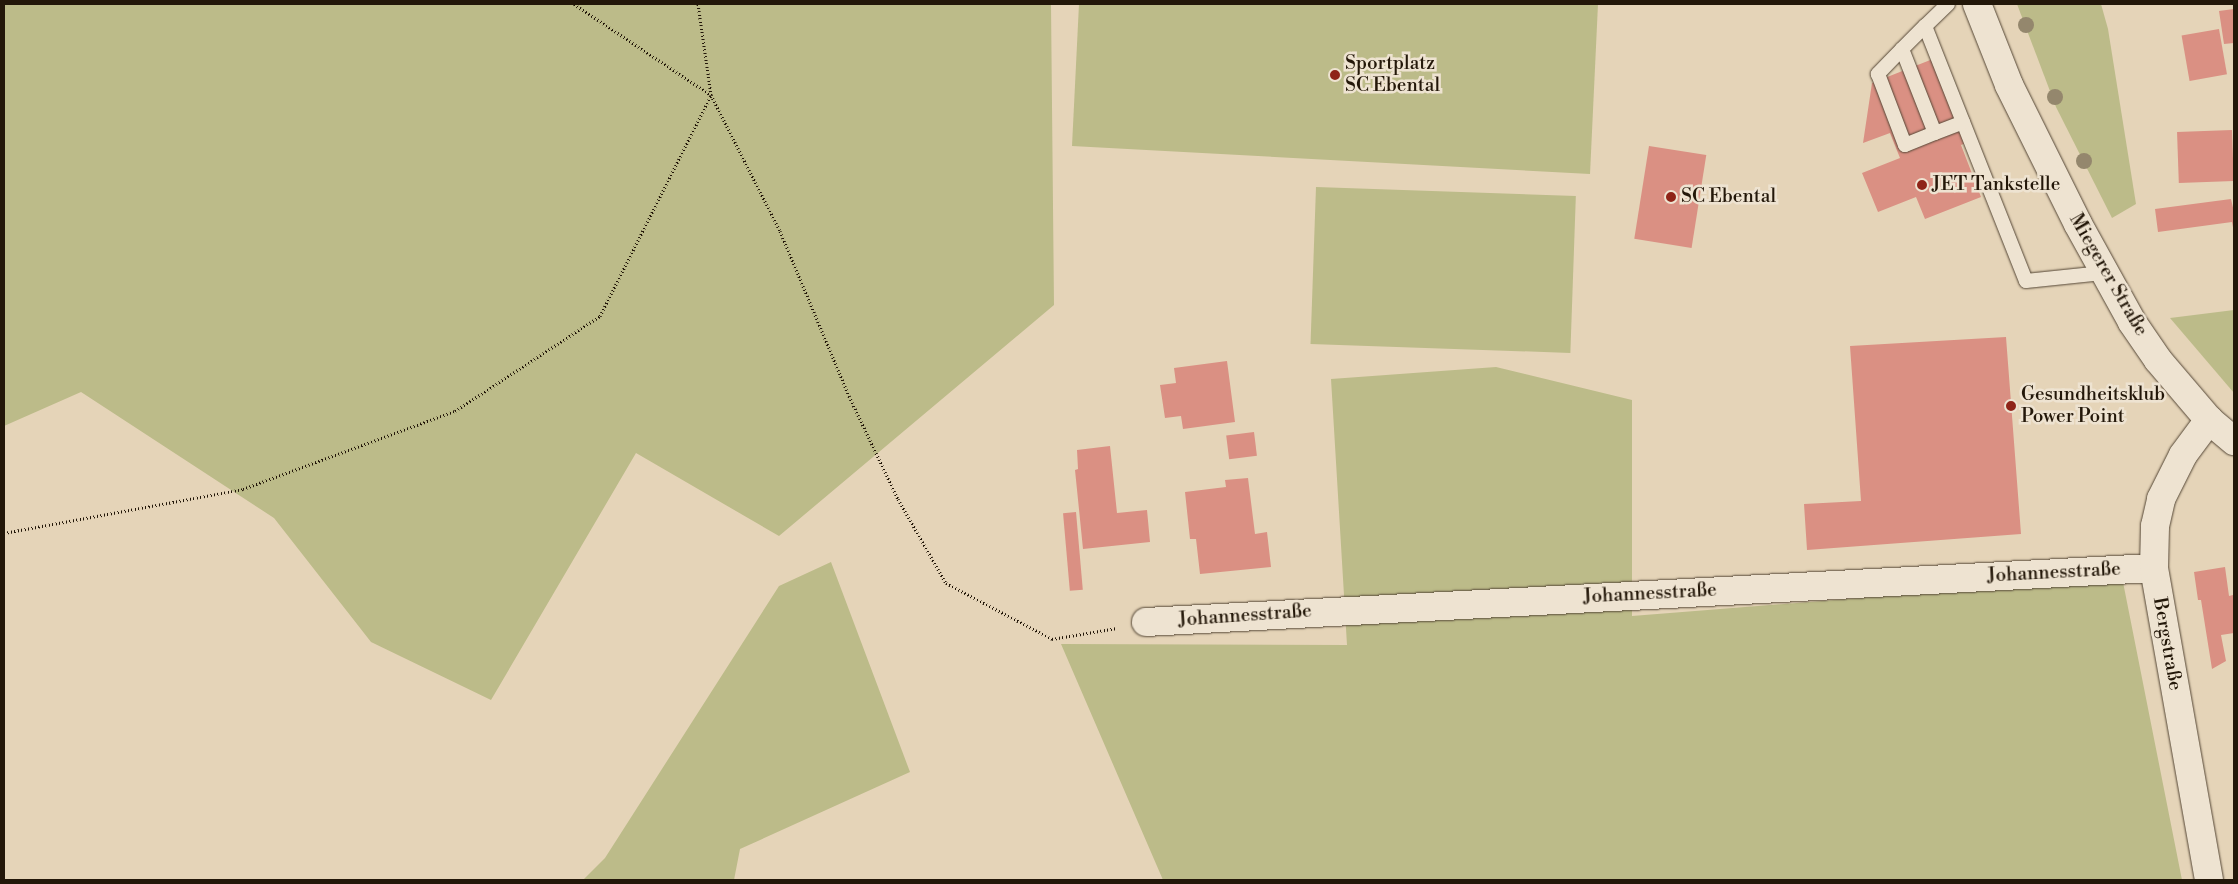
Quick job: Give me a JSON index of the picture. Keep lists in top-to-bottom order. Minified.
{"streets":{"main road":["Miegerer Straße","Johannesstraße","Bergstraße"]},"crossings":[["Miegerer Straße","Bergstraße"],["Johannesstraße","Bergstraße"]],"places":["Sportplatz SC Ebental","JET Tankstelle","SC Ebental","Gesundheitsklub Power Point"]}
